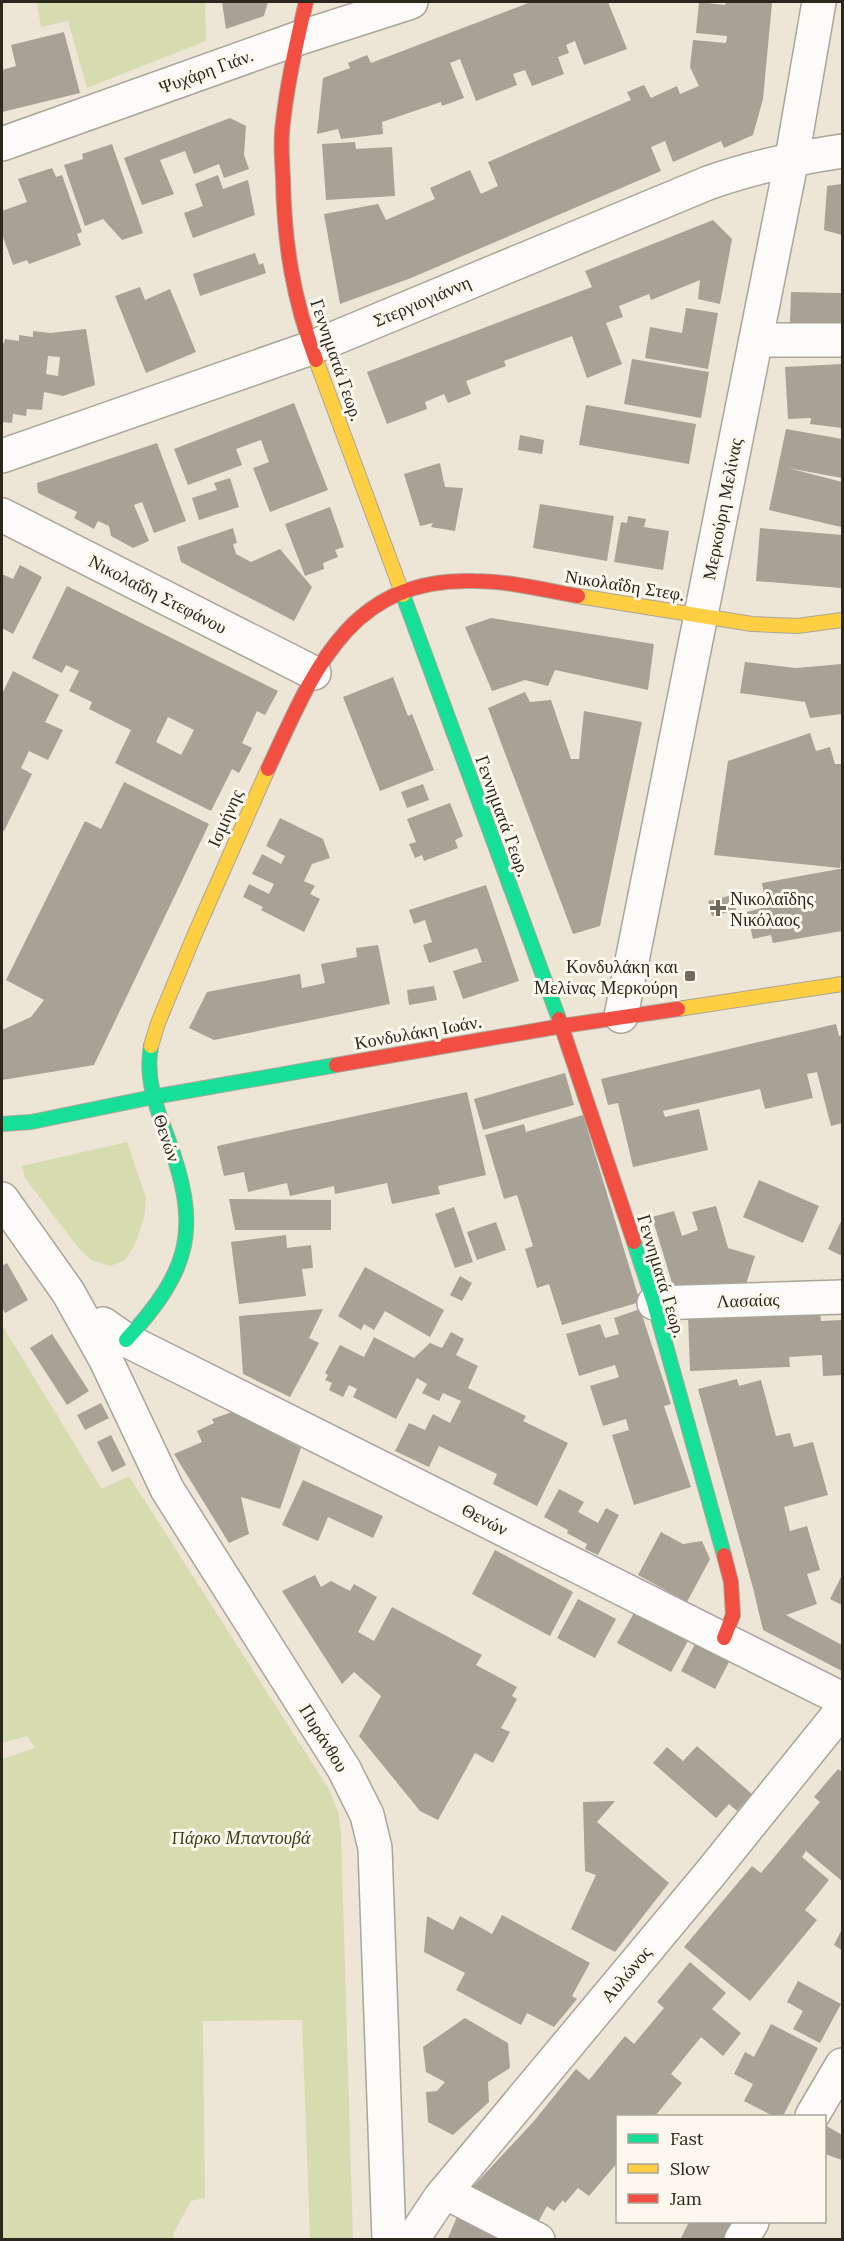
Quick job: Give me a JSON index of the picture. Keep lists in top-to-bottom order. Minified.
{"streets":{"street":["Ψυχάρη Γιάν.","Στεργιογιάννη","Γεννηματά Γεωρ.","Μερκούρη Μελίνας","Νικολαΐδη Στεφ.","Νικολαΐδη Στεφάνου","Ισμήνης","Κονδυλάκη Ιωάν.","Θενών","Λασαίας","Πυράνθου","Αυλώνος"]},"crossings":[["Ψυχάρη Γιάν.","Γεννηματά Γεωρ."],["Στεργιογιάννη","Γεννηματά Γεωρ."],["Στεργιογιάννη","Μερκούρη Μελίνας"],["Γεννηματά Γεωρ.","Νικολαΐδη Στεφ."],["Γεννηματά Γεωρ.","Ισμήνης"],["Γεννηματά Γεωρ.","Κονδυλάκη Ιωάν."],["Γεννηματά Γεωρ.","Θενών"],["Γεννηματά Γεωρ.","Λασαίας"],["Μερκούρη Μελίνας","Νικολαΐδη Στεφ."],["Μερκούρη Μελίνας","Κονδυλάκη Ιωάν."],["Νικολαΐδη Στεφ.","Ισμήνης"],["Νικολαΐδη Στεφάνου","Ισμήνης"],["Ισμήνης","Κονδυλάκη Ιωάν."],["Ισμήνης","Θενών"],["Κονδυλάκη Ιωάν.","Θενών"],["Θενών","Πυράνθου"]],"parks":["Πάρκο Μπαντουβά"],"places":{"health":["Νικολαΐδης Νικόλαος"],"transit":["Κονδυλάκη και Μελίνας Μερκούρη"]},"legend":["Fast","Slow","Jam"]}
